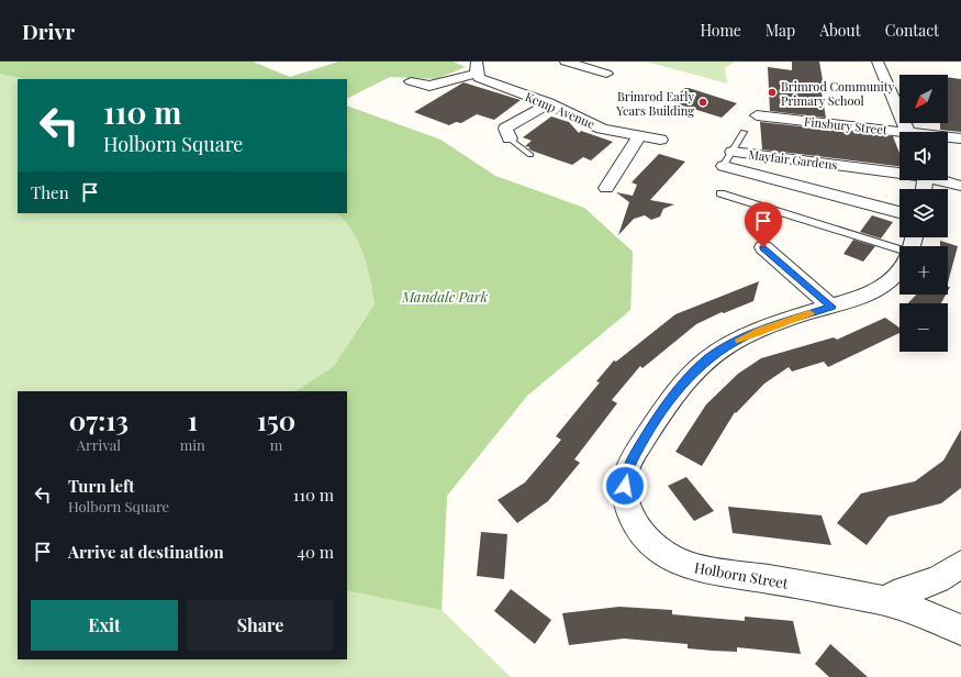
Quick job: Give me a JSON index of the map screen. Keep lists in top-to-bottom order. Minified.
{"streets":{"street":["Kemp Avenue","Finsbury Street","Mayfair Gardens","Holborn Street"]},"parks":["Mandale Park"],"places":["Brimrod Community Primary School","Brimrod Early Years Building"],"north":"bottom left","page":{"header":"Drivr","nav":["Home","Map","About","Contact"],"map_buttons":["+","−"],"turn":["110 m","Holborn Square"],"then":"Then","eta":["07:13","Arrival","1","min","150","m"],"list":[{"name":"Turn left","note":"Holborn Square","value":"110 m"},{"name":"Arrive at destination","value":"40 m"}],"buttons":["Exit","Share"]}}
